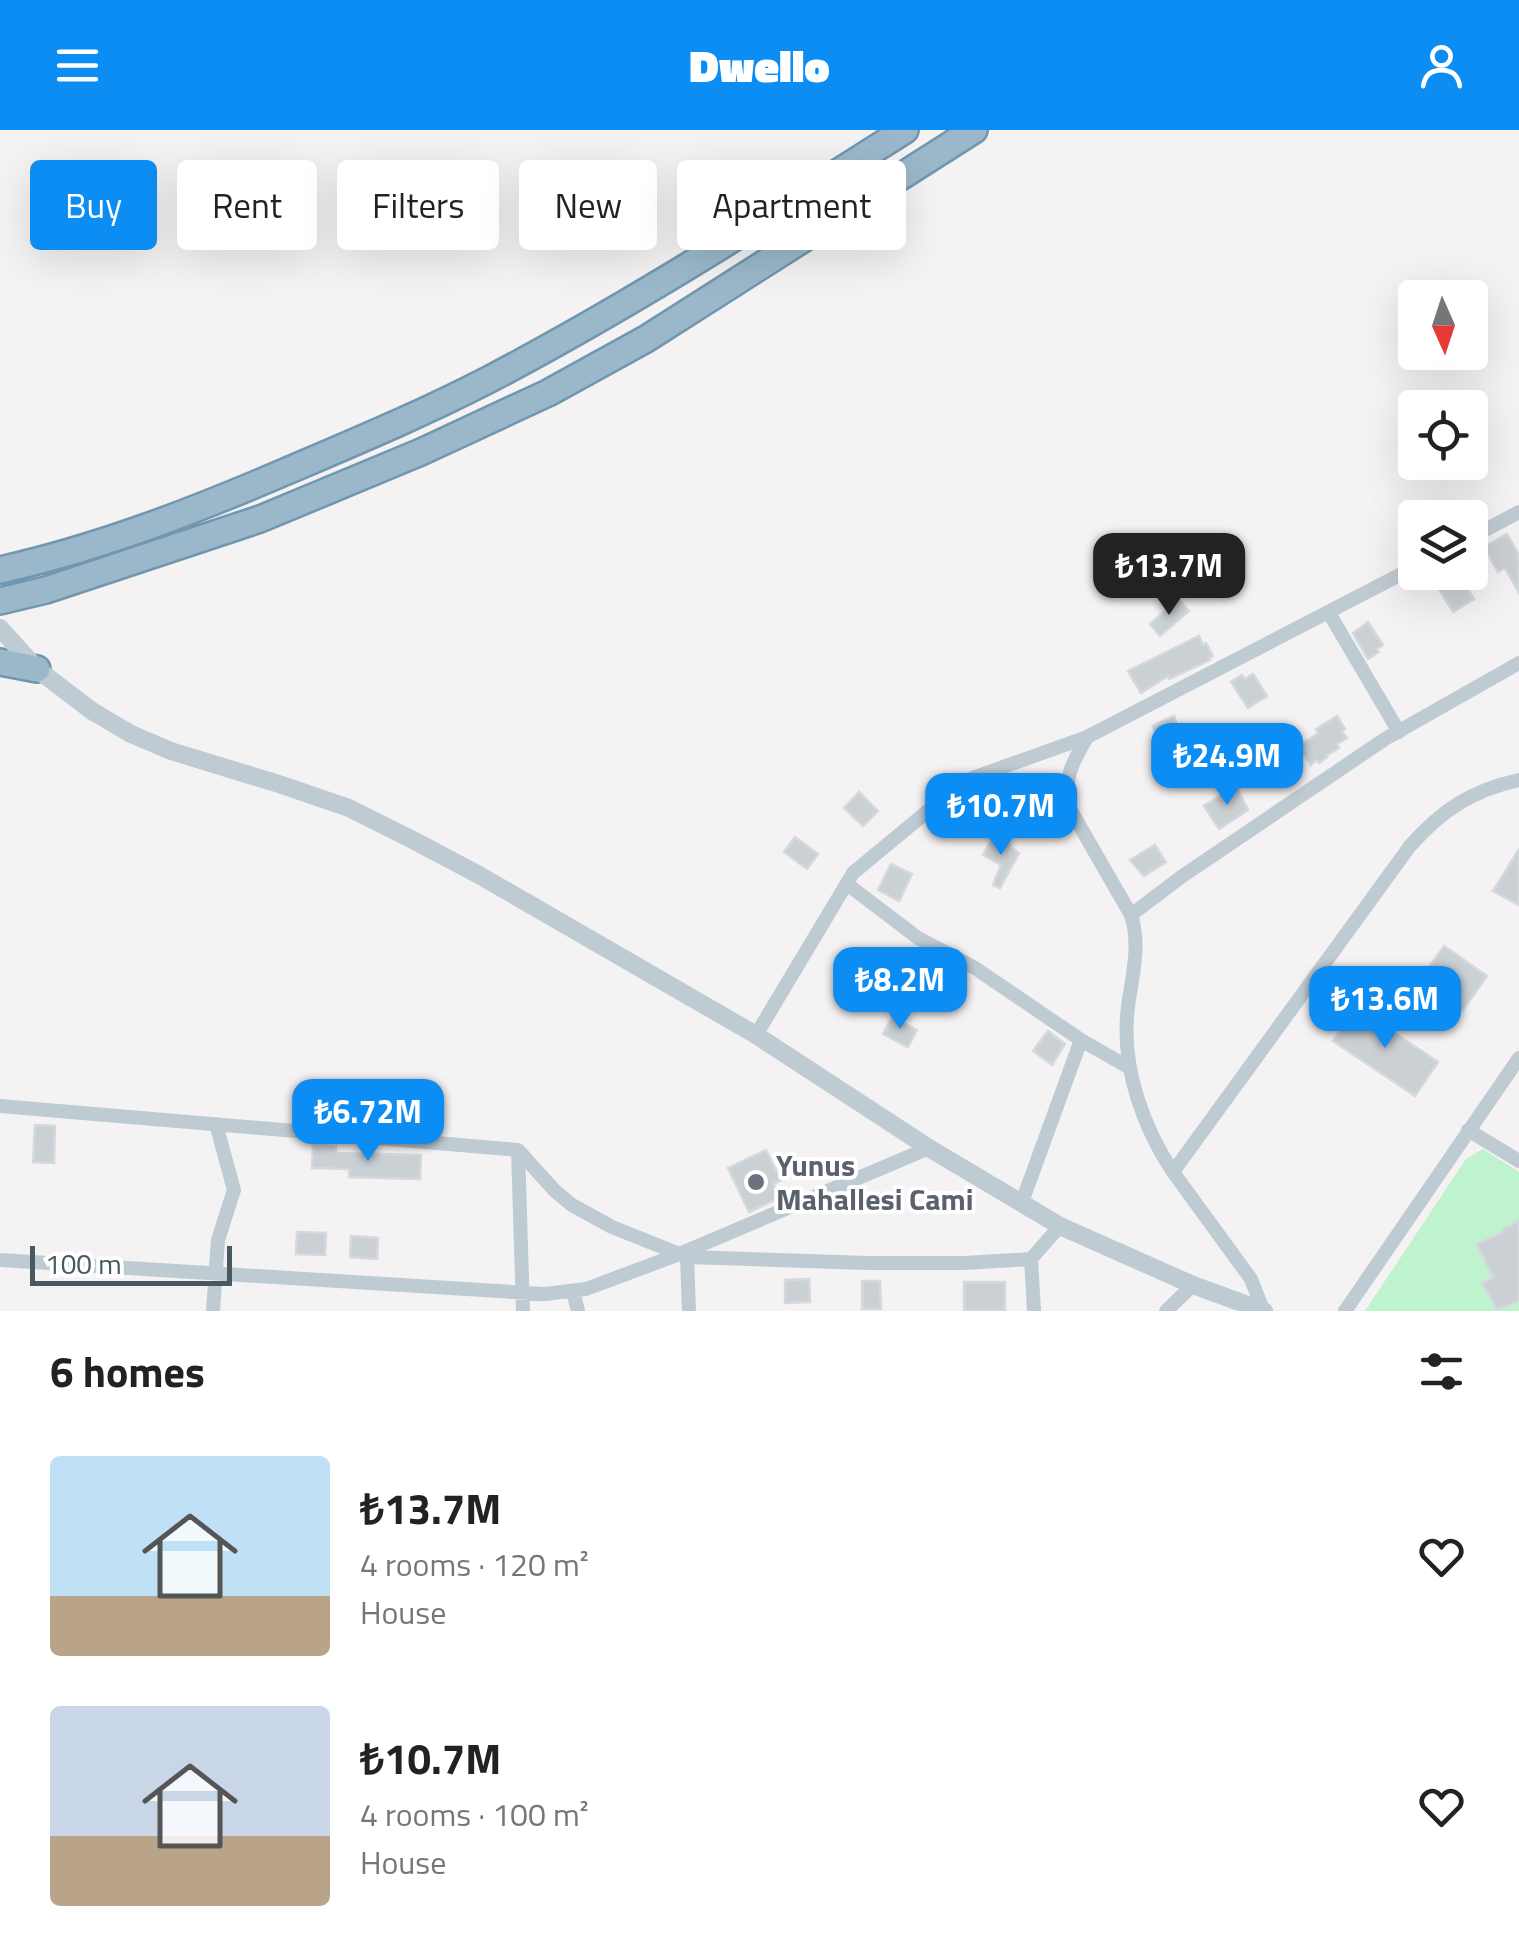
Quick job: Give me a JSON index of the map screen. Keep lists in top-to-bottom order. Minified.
{"places":["Yunus Mahallesi Cami"],"scale_bar":"100 m","north":"bottom","page":{"header":"Dwello","chip":["Buy","Rent","Filters","New","Apartment"],"price":["₺13.7M","₺24.9M","₺10.7M","₺8.2M","₺13.6M","₺6.72M"],"scale":"100 m","heading":"6 homes","list":[{"name":"₺13.7M","note":"4 rooms · 120 m² · House"},{"name":"₺10.7M","note":"4 rooms · 100 m² · House"}]}}
